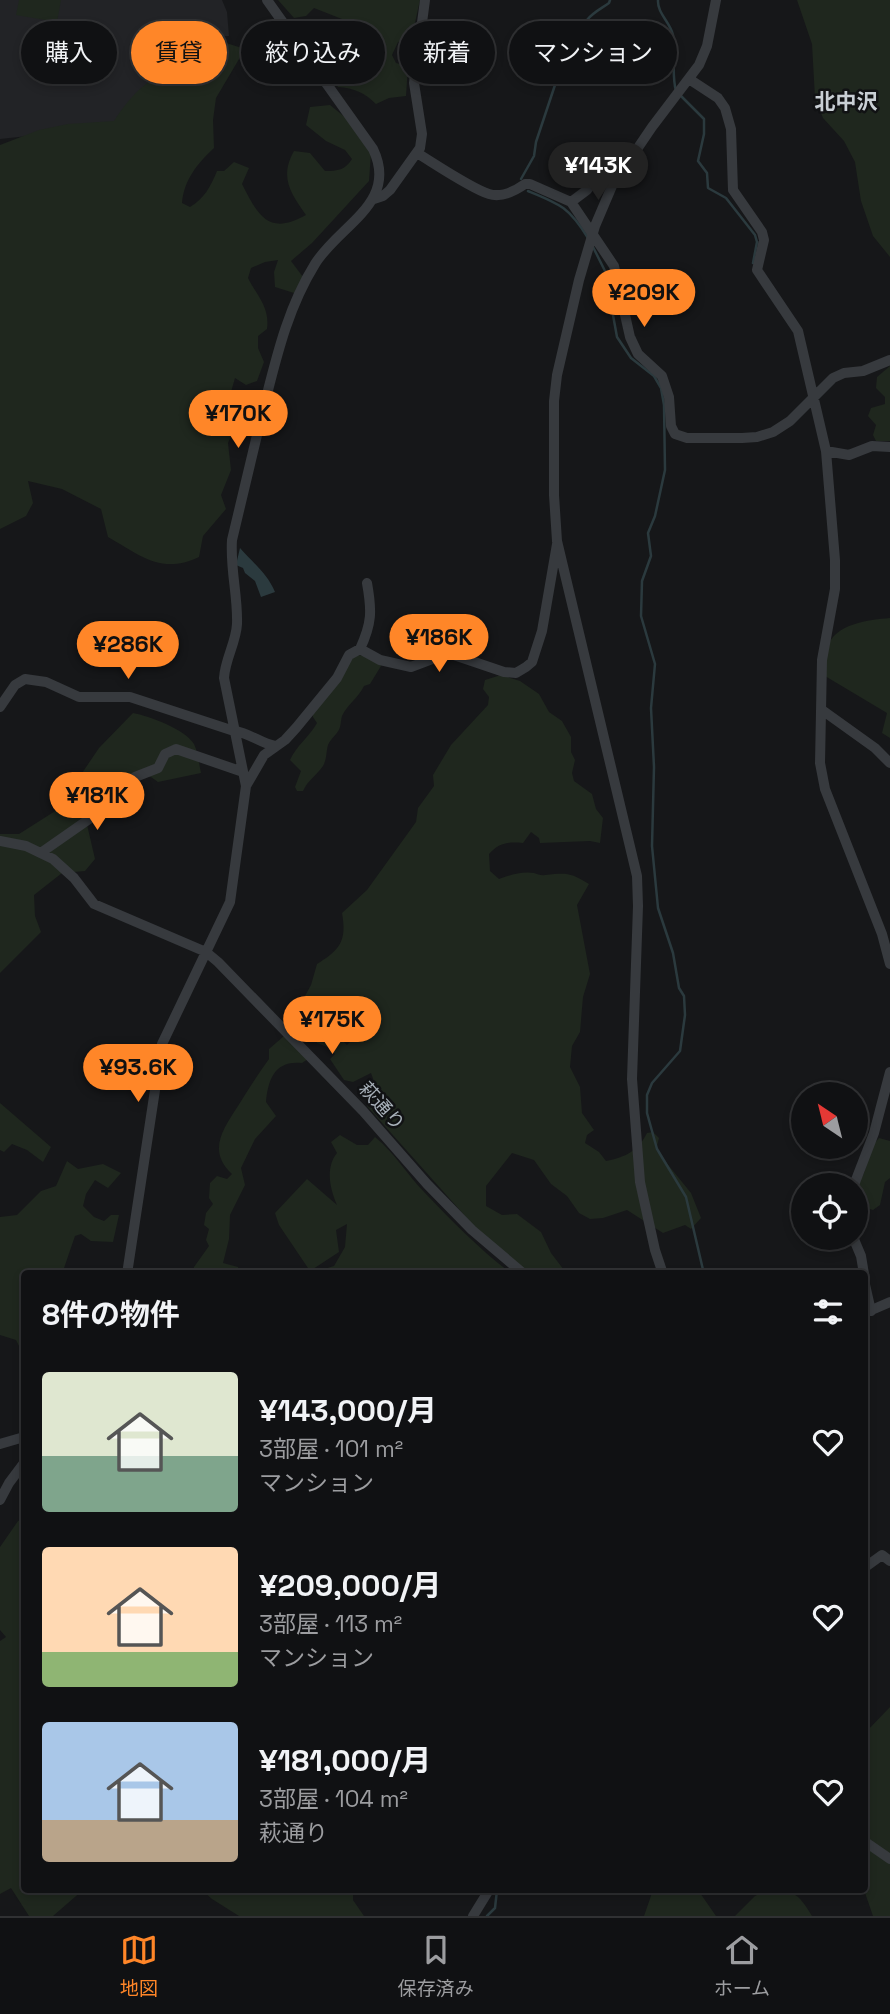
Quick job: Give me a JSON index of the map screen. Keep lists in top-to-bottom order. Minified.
{"streets":{"street":["萩通り"]},"districts":["北中沢"],"north":"top left","page":{"chip":["購入","賃貸","絞り込み","新着","マンション"],"price":["¥143K","¥209K","¥170K","¥186K","¥286K","¥181K","¥175K","¥93.6K"],"heading":"8件の物件","list":[{"name":"¥143,000/月","note":"3部屋 · 101 m² · マンション"},{"name":"¥209,000/月","note":"3部屋 · 113 m² · マンション"},{"name":"¥181,000/月","note":"3部屋 · 104 m² · 萩通り"}],"tabs":["地図","保存済み","ホーム"]}}
